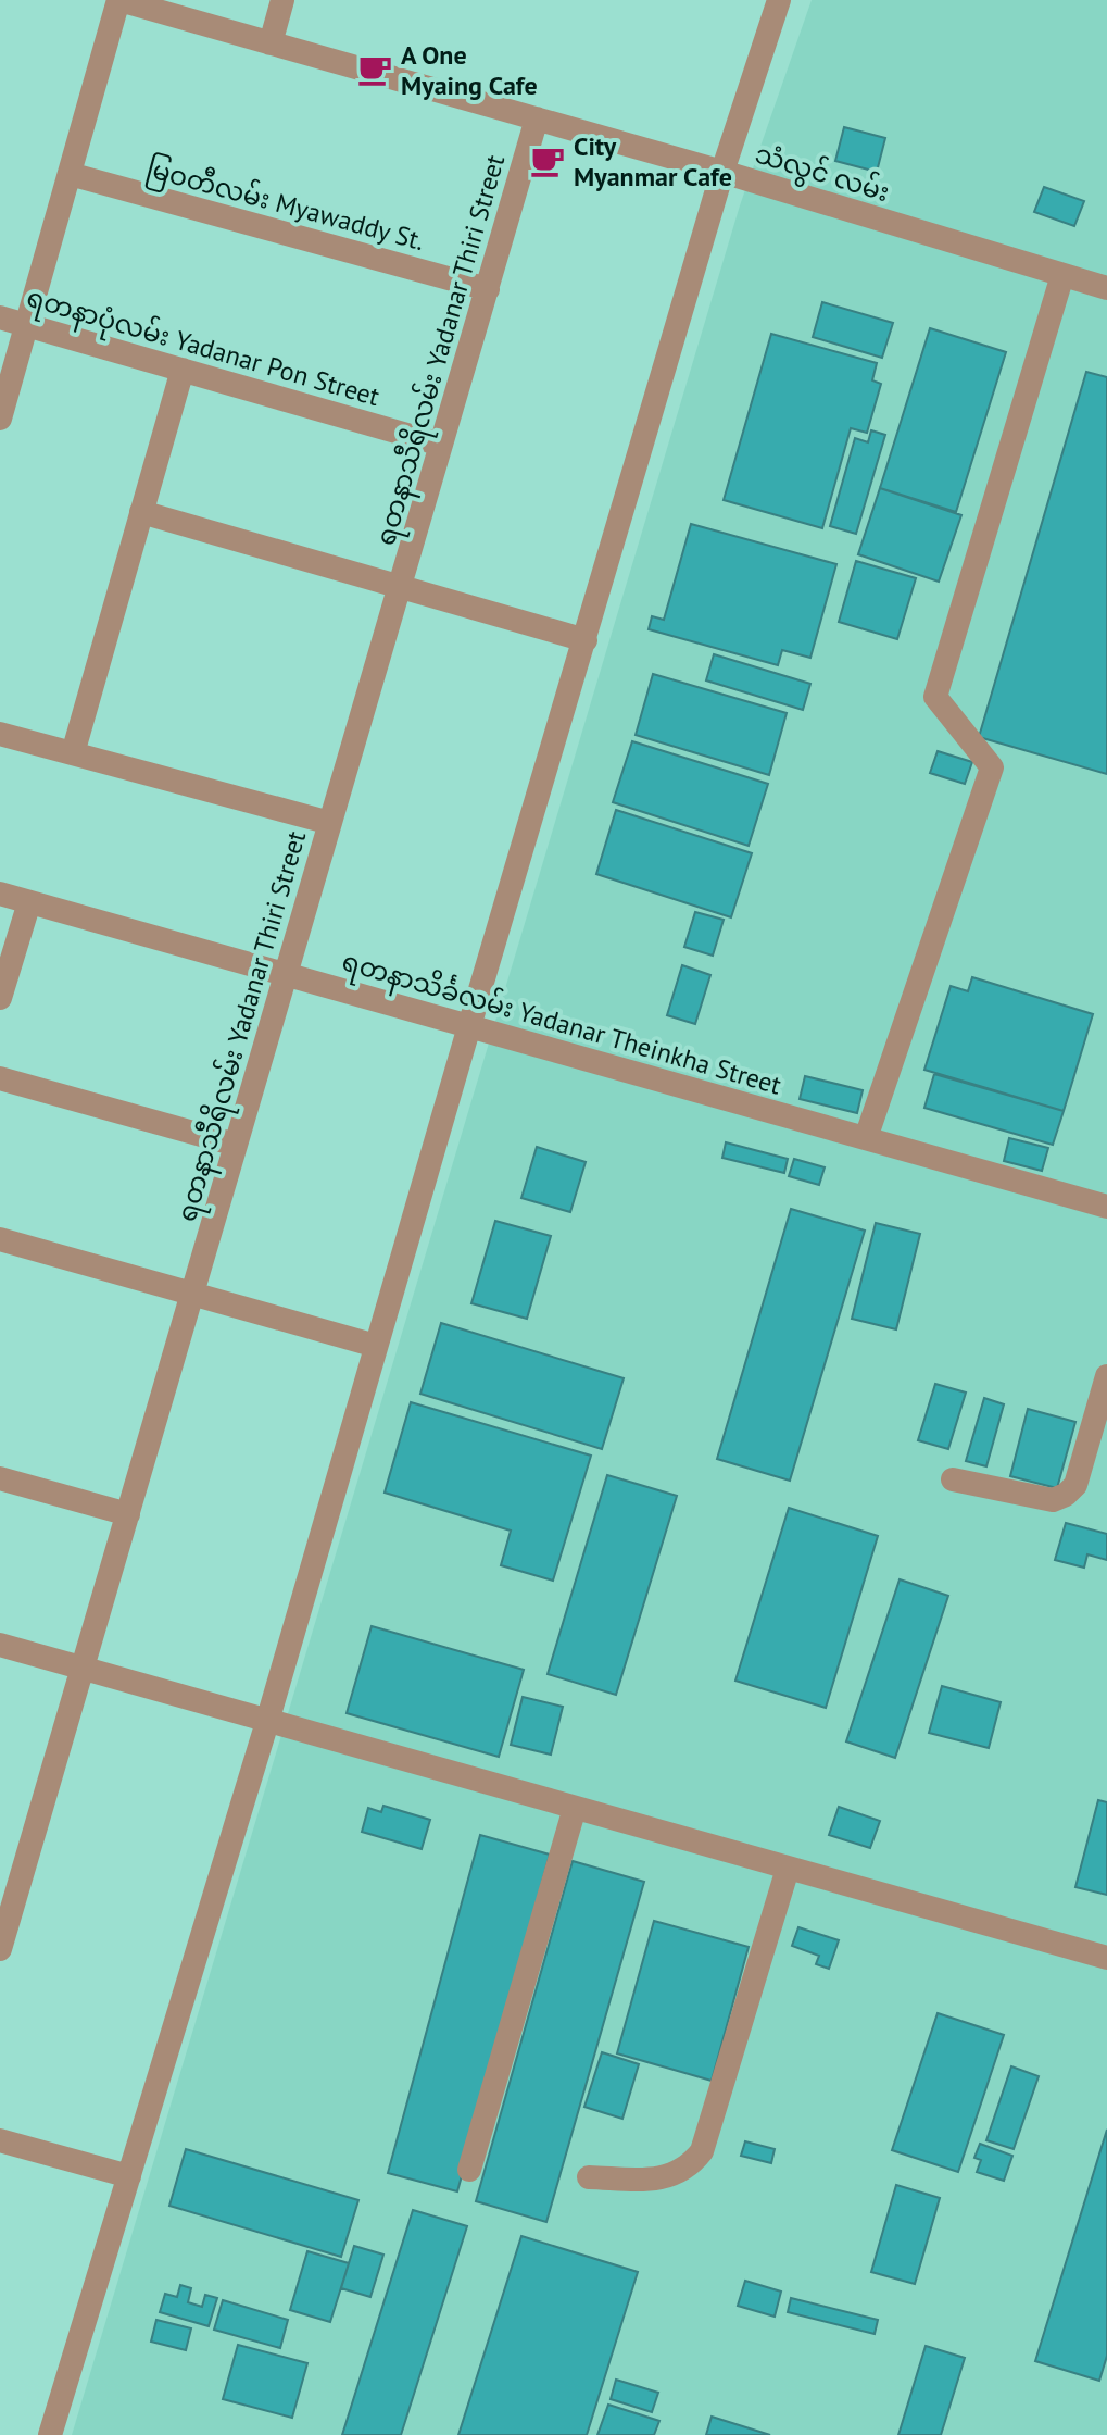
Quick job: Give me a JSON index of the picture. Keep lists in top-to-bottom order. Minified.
{"streets":{"street":["သံလွင် လမ်း","မြဝတီလမ်း Myawaddy St.","ရတနာပုံလမ်း Yadanar Pon Street","ရတနာသီရိလမ်း Yadanar Thiri Street","ရတနာသိင်္ခလမ်း Yadanar Theinkha Street"]},"crossings":[["သံလွင် လမ်း","ရတနာသီရိလမ်း Yadanar Thiri Street"],["မြဝတီလမ်း Myawaddy St.","ရတနာသီရိလမ်း Yadanar Thiri Street"],["ရတနာပုံလမ်း Yadanar Pon Street","ရတနာသီရိလမ်း Yadanar Thiri Street"],["ရတနာသီရိလမ်း Yadanar Thiri Street","ရတနာသိင်္ခလမ်း Yadanar Theinkha Street"]],"places":{"cafe":["A One Myaing Cafe","City Myanmar Cafe"]}}
